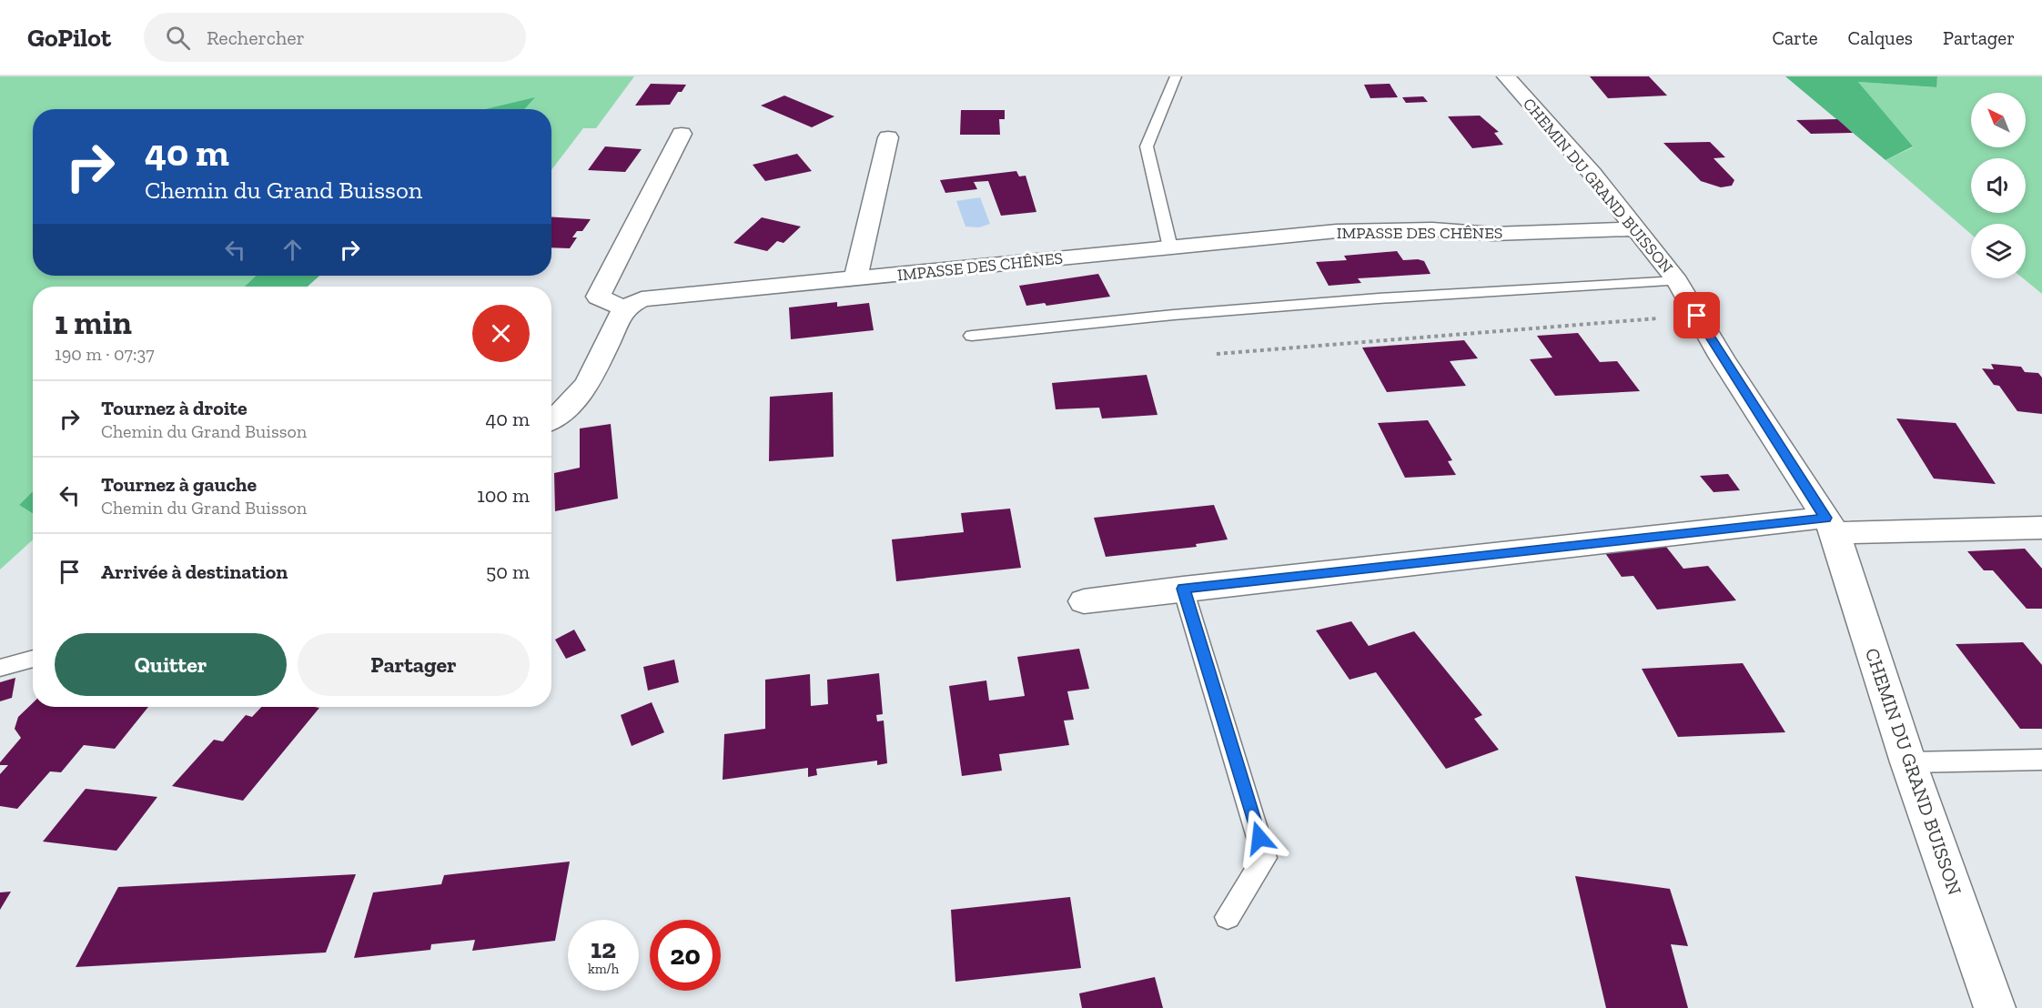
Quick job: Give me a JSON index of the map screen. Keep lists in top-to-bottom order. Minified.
{"streets":{"street":["CHEMIN DU GRAND BUISSON","IMPASSE DES CHÊNES"]},"crossings":[["CHEMIN DU GRAND BUISSON","IMPASSE DES CHÊNES"]],"north":"top left","page":{"header":"GoPilot","search":"Rechercher","nav":["Carte","Calques","Partager"],"turn":["40 m","Chemin du Grand Buisson"],"heading":["1 min","190 m · 07:37"],"list":[{"name":"Tournez à droite","note":"Chemin du Grand Buisson","value":"40 m"},{"name":"Tournez à gauche","note":"Chemin du Grand Buisson","value":"100 m"},{"name":"Arrivée à destination","value":"50 m"}],"buttons":["Quitter","Partager"],"speed":"12 km/h","limit":"20"}}
